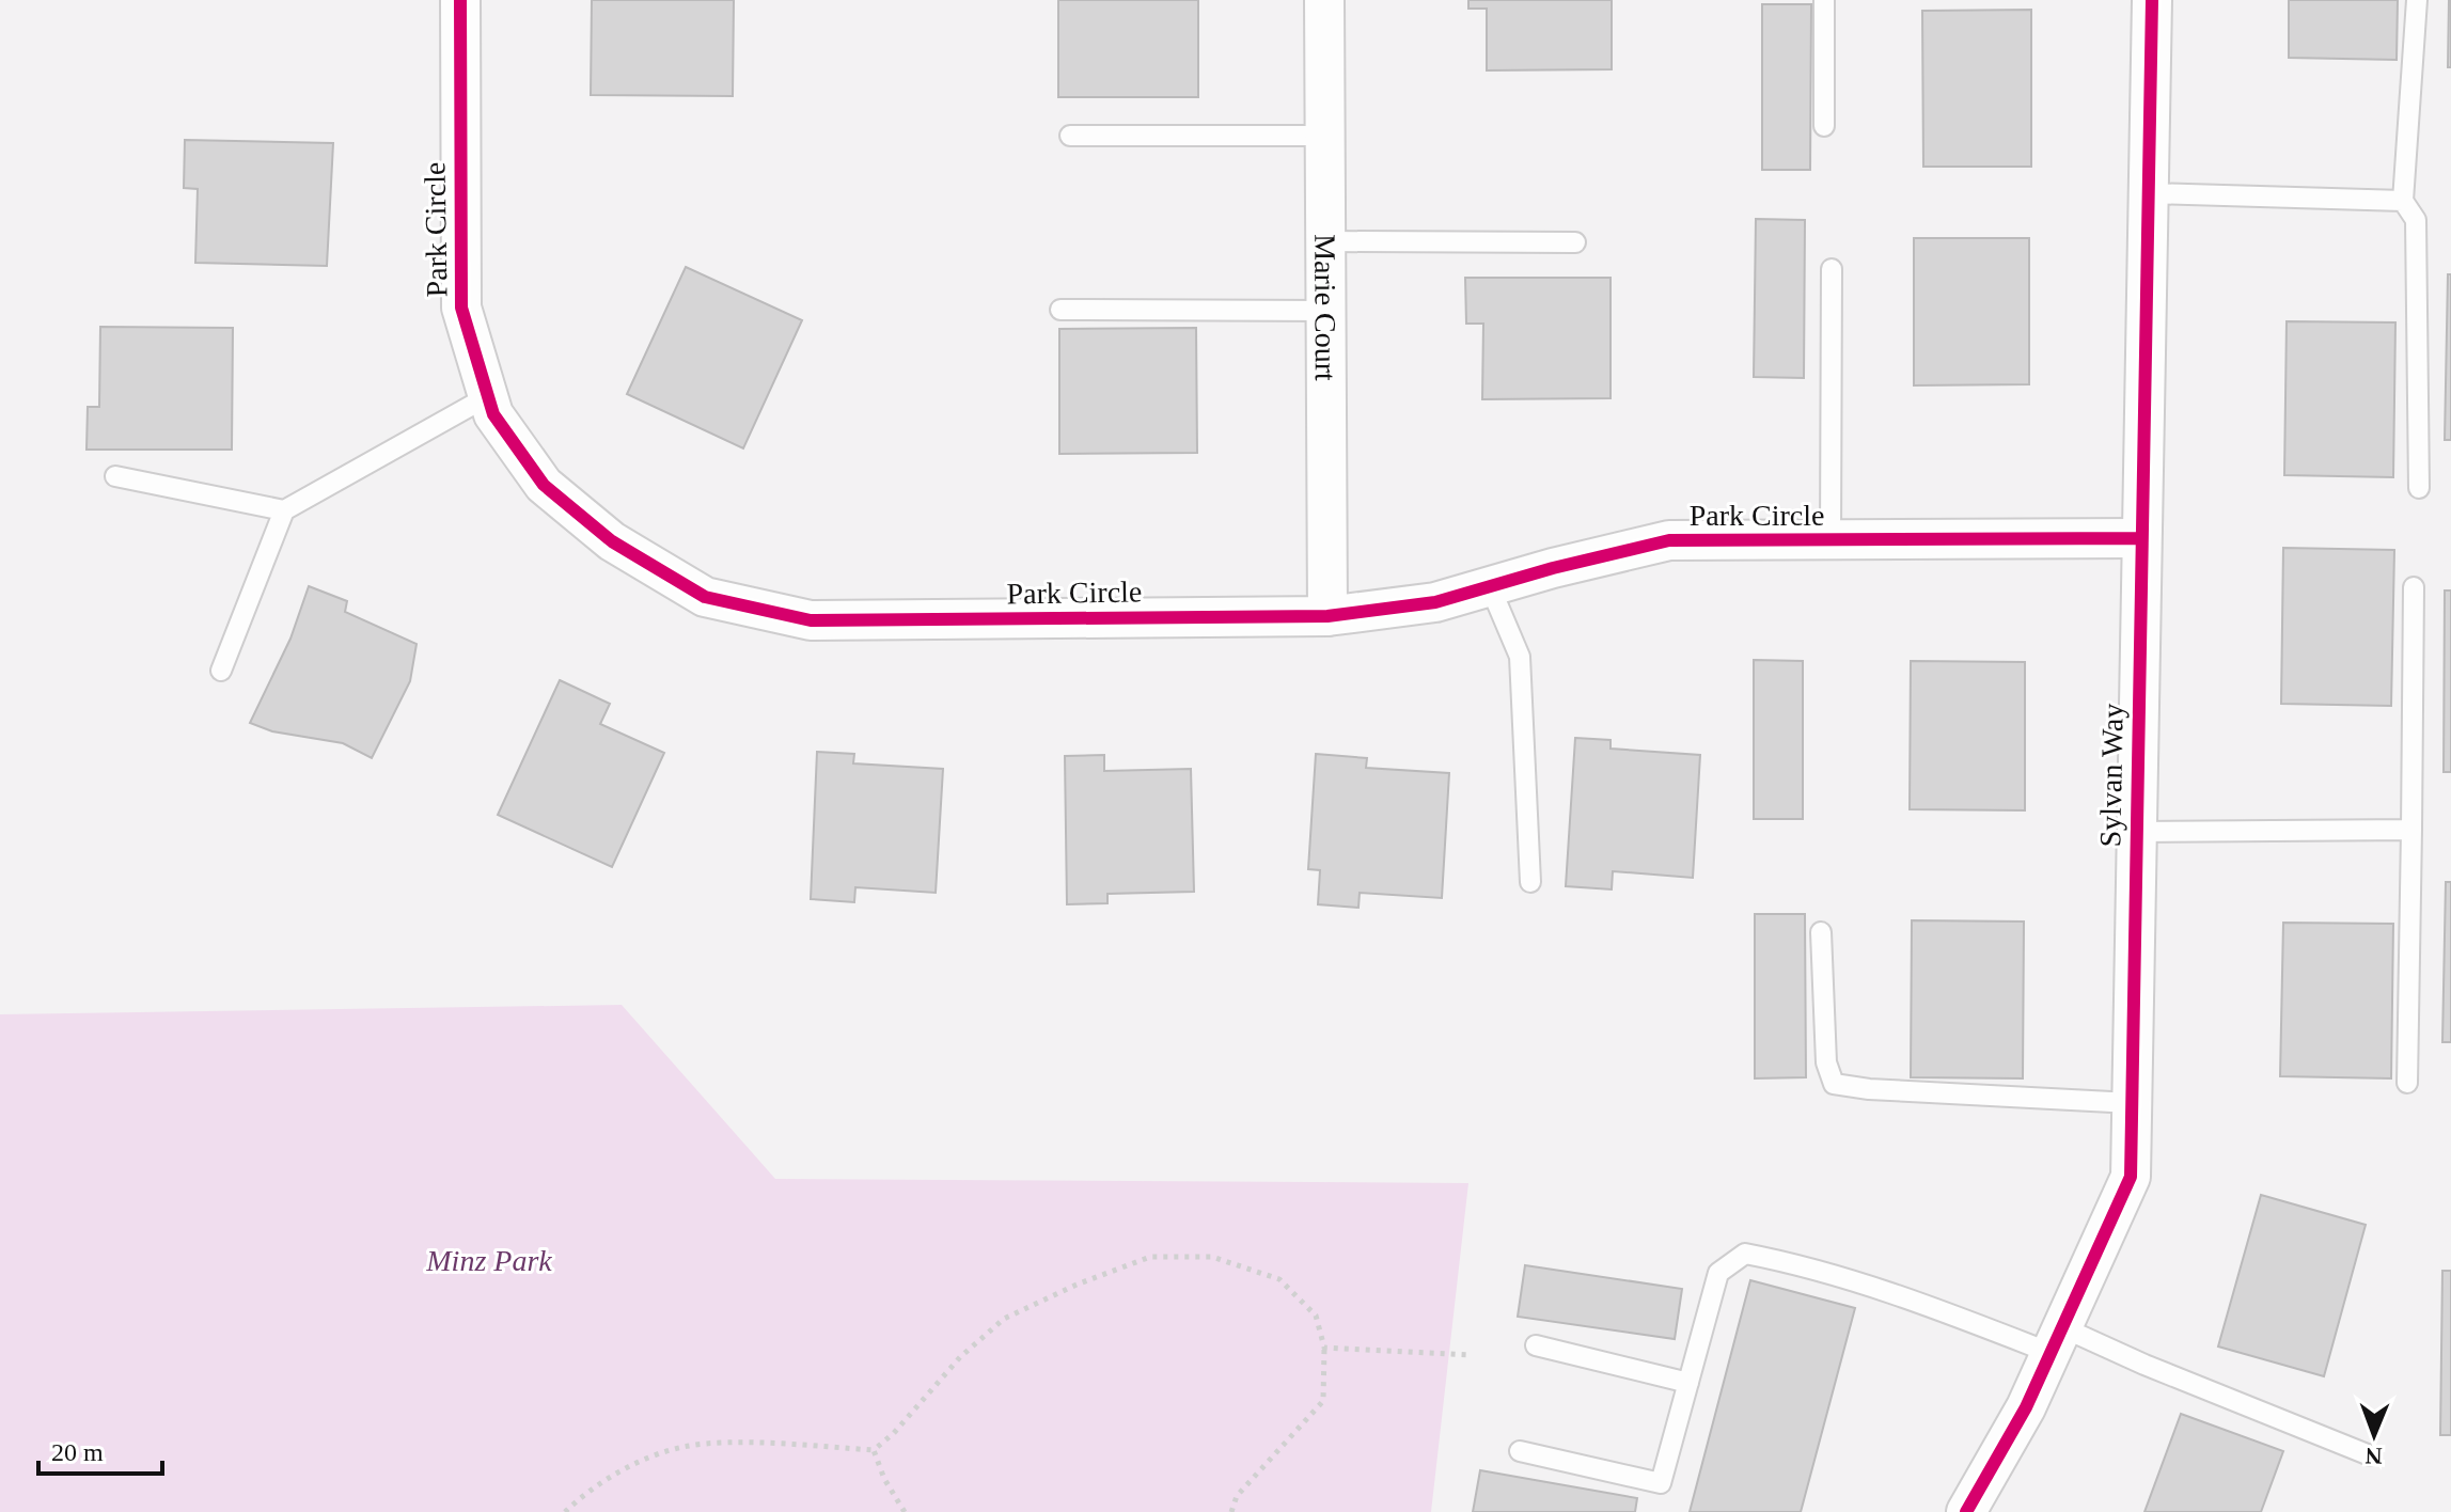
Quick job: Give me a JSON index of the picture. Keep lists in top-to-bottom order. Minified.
{"streets":{"street":["Park Circle","Marie Court","Sylvan Way"]},"crossings":[["Park Circle","Marie Court"],["Park Circle","Sylvan Way"]],"parks":["Minz Park"],"scale_bar":"20 m","north":"bottom"}
